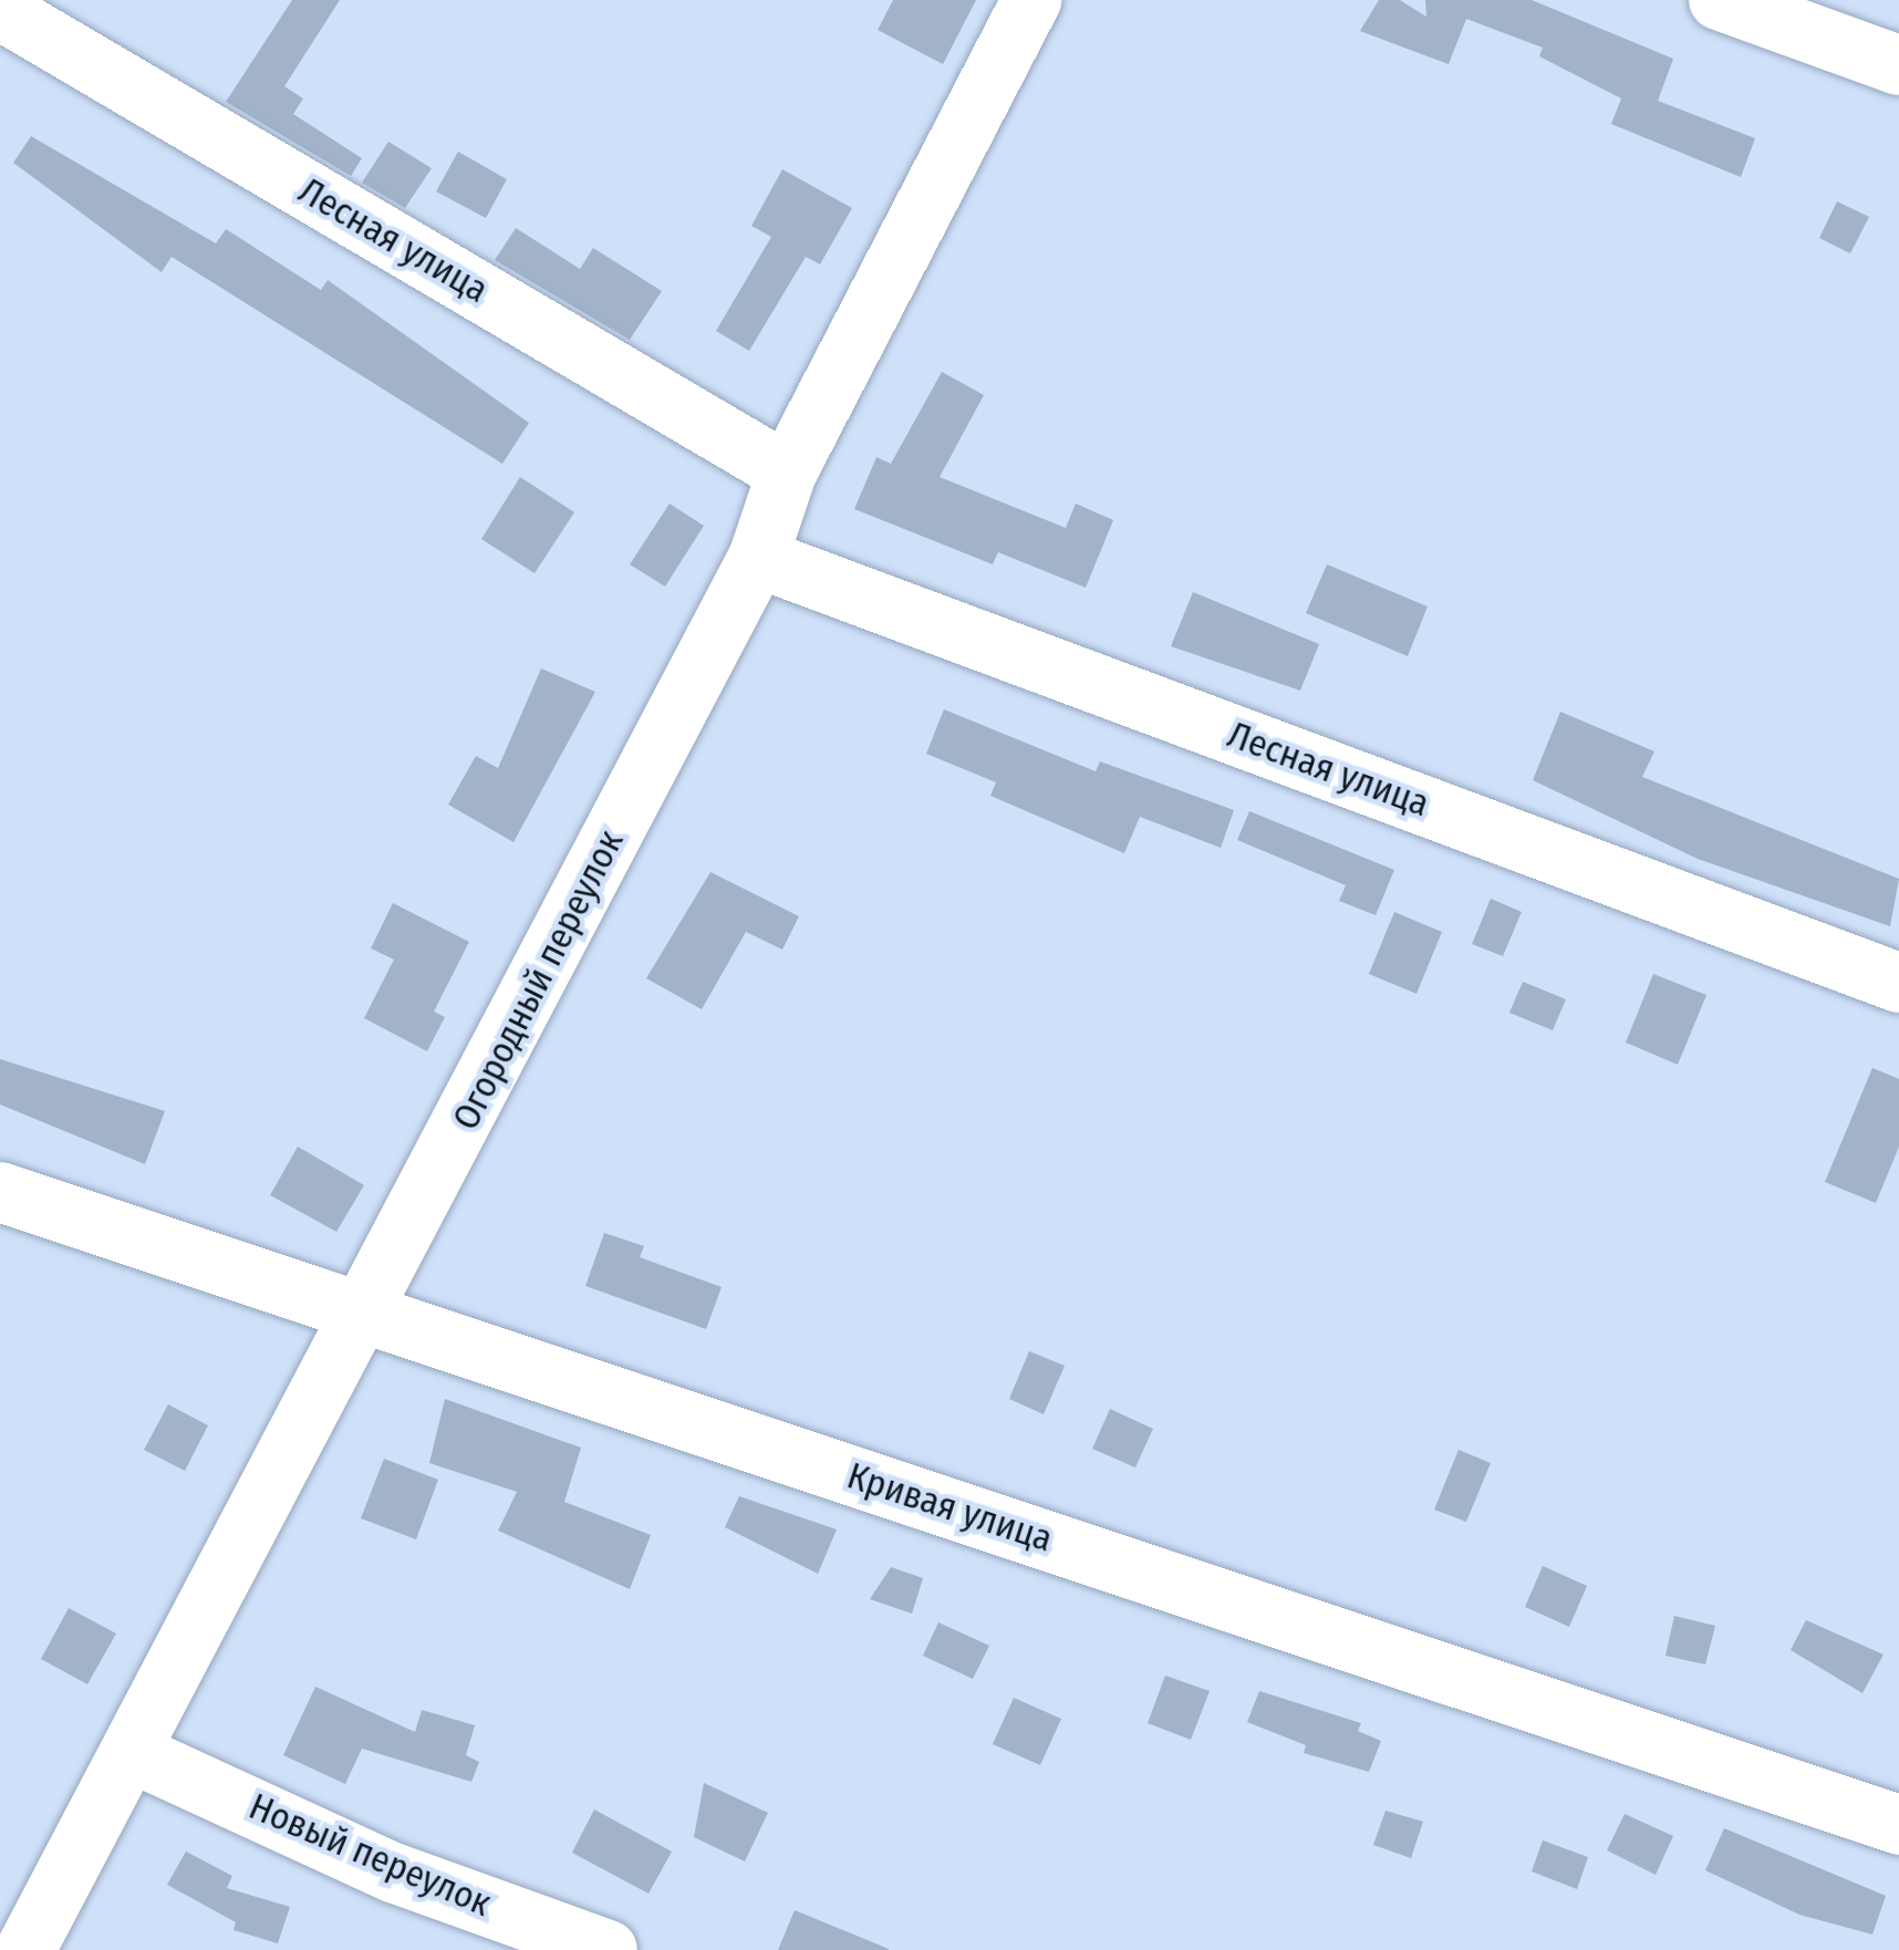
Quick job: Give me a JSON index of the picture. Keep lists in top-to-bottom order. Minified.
{"streets":{"street":["Лесная улица","Огородный переулок","Кривая улица","Новый переулок"]},"crossings":[["Лесная улица","Огородный переулок"],["Огородный переулок","Кривая улица"],["Огородный переулок","Новый переулок"]]}
